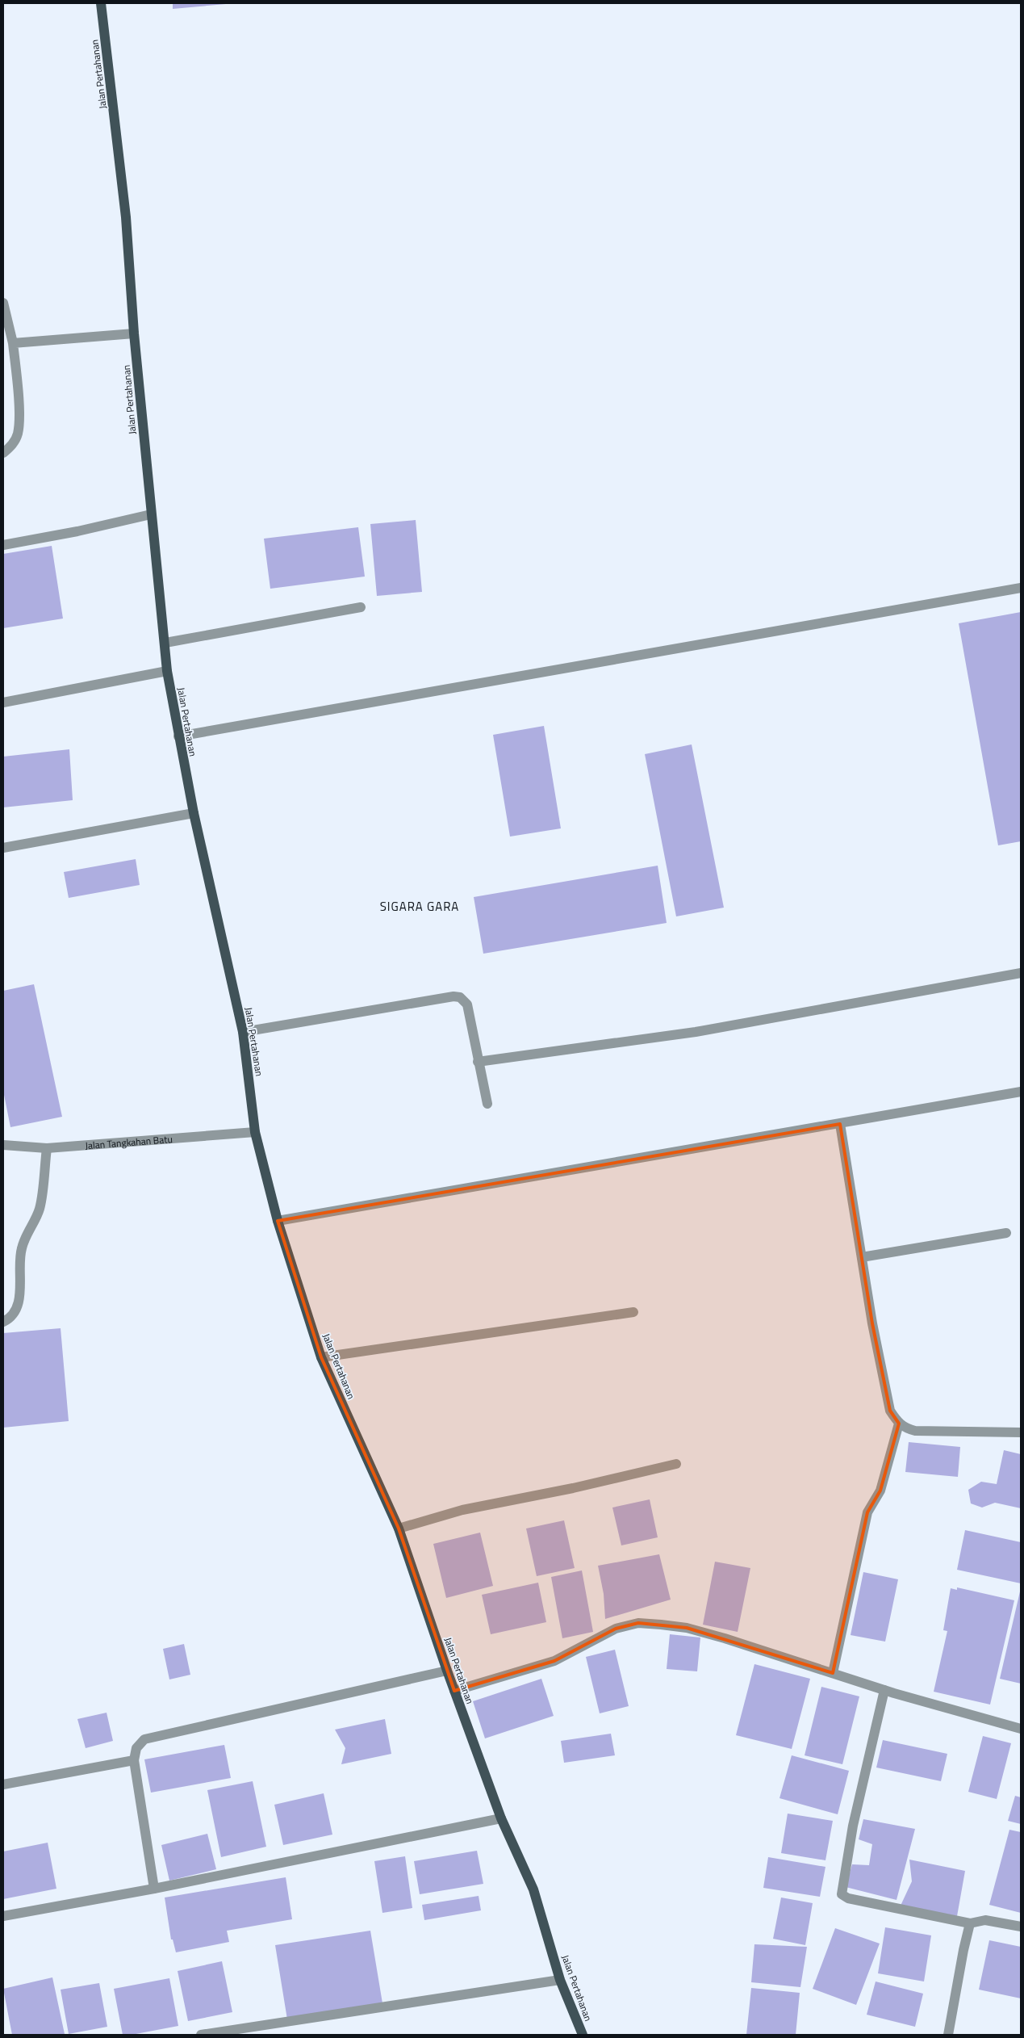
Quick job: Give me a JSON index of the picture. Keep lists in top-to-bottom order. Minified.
{"streets":{"main road":["Jalan Pertahanan"],"street":["Jalan Tangkahan Batu"]},"crossings":[["Jalan Pertahanan","Jalan Tangkahan Batu"]],"districts":["SIGARA GARA"]}
